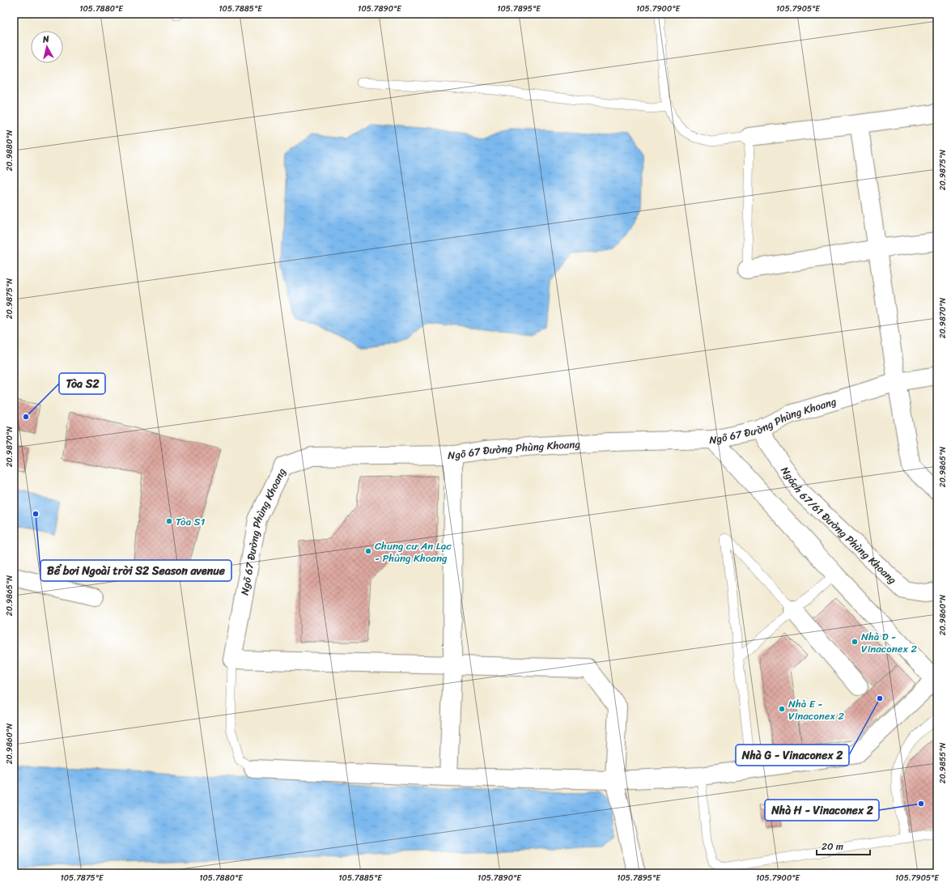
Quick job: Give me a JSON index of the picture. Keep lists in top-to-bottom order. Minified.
{"streets":{"street":["Ngõ 67 Đường Phùng Khoang","Ngách 67/61 Đường Phùng Khoang"]},"crossings":[["Ngõ 67 Đường Phùng Khoang","Ngách 67/61 Đường Phùng Khoang"]],"places":["Tòa S2","Bể bơi Ngoài trời S2 Season avenue","Tòa S1","Chung cư An Lạc - Phùng Khoang","Nhà D - Vinaconex 2","Nhà G - Vinaconex 2","Nhà E - Vinaconex 2","Nhà H - Vinaconex 2"],"scale_bar":"20 m","north":"top","coordinates":["105.7880°E","105.7885°E","105.7890°E","105.7895°E","105.7900°E","105.7905°E","20.9880°N","20.9875°N","20.9870°N","20.9865°N","20.9860°N","20.9855°N","105.7875°E"]}
